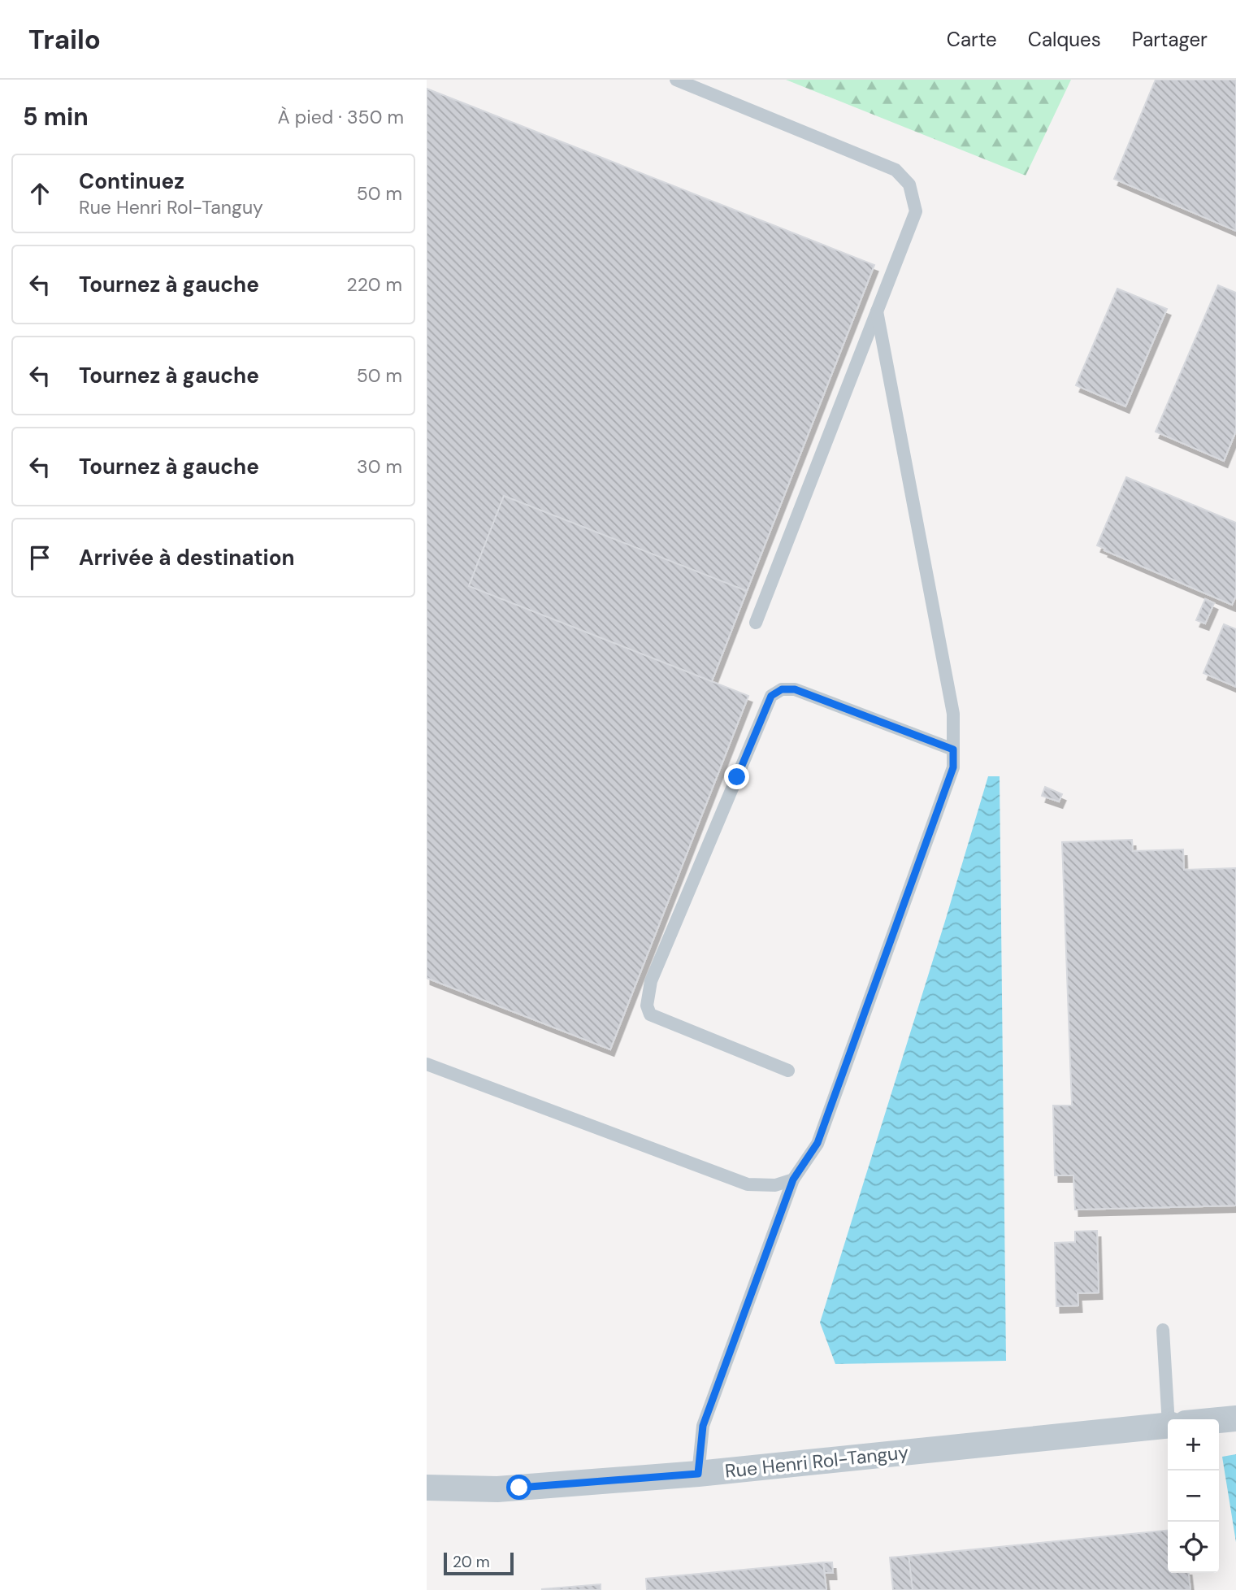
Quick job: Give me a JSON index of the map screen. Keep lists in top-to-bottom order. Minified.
{"streets":{"street":["Rue Henri Rol-Tanguy"]},"scale_bar":"20 m","page":{"header":"Trailo","nav":["Carte","Calques","Partager"],"heading":["5 min","À pied · 350 m"],"list":[["Continuez","Rue Henri Rol-Tanguy","50 m"],["Tournez à gauche","220 m"],["Tournez à gauche","50 m"],["Tournez à gauche","30 m"],"Arrivée à destination"],"map_buttons":["+","−"],"scale":"20 m"}}
